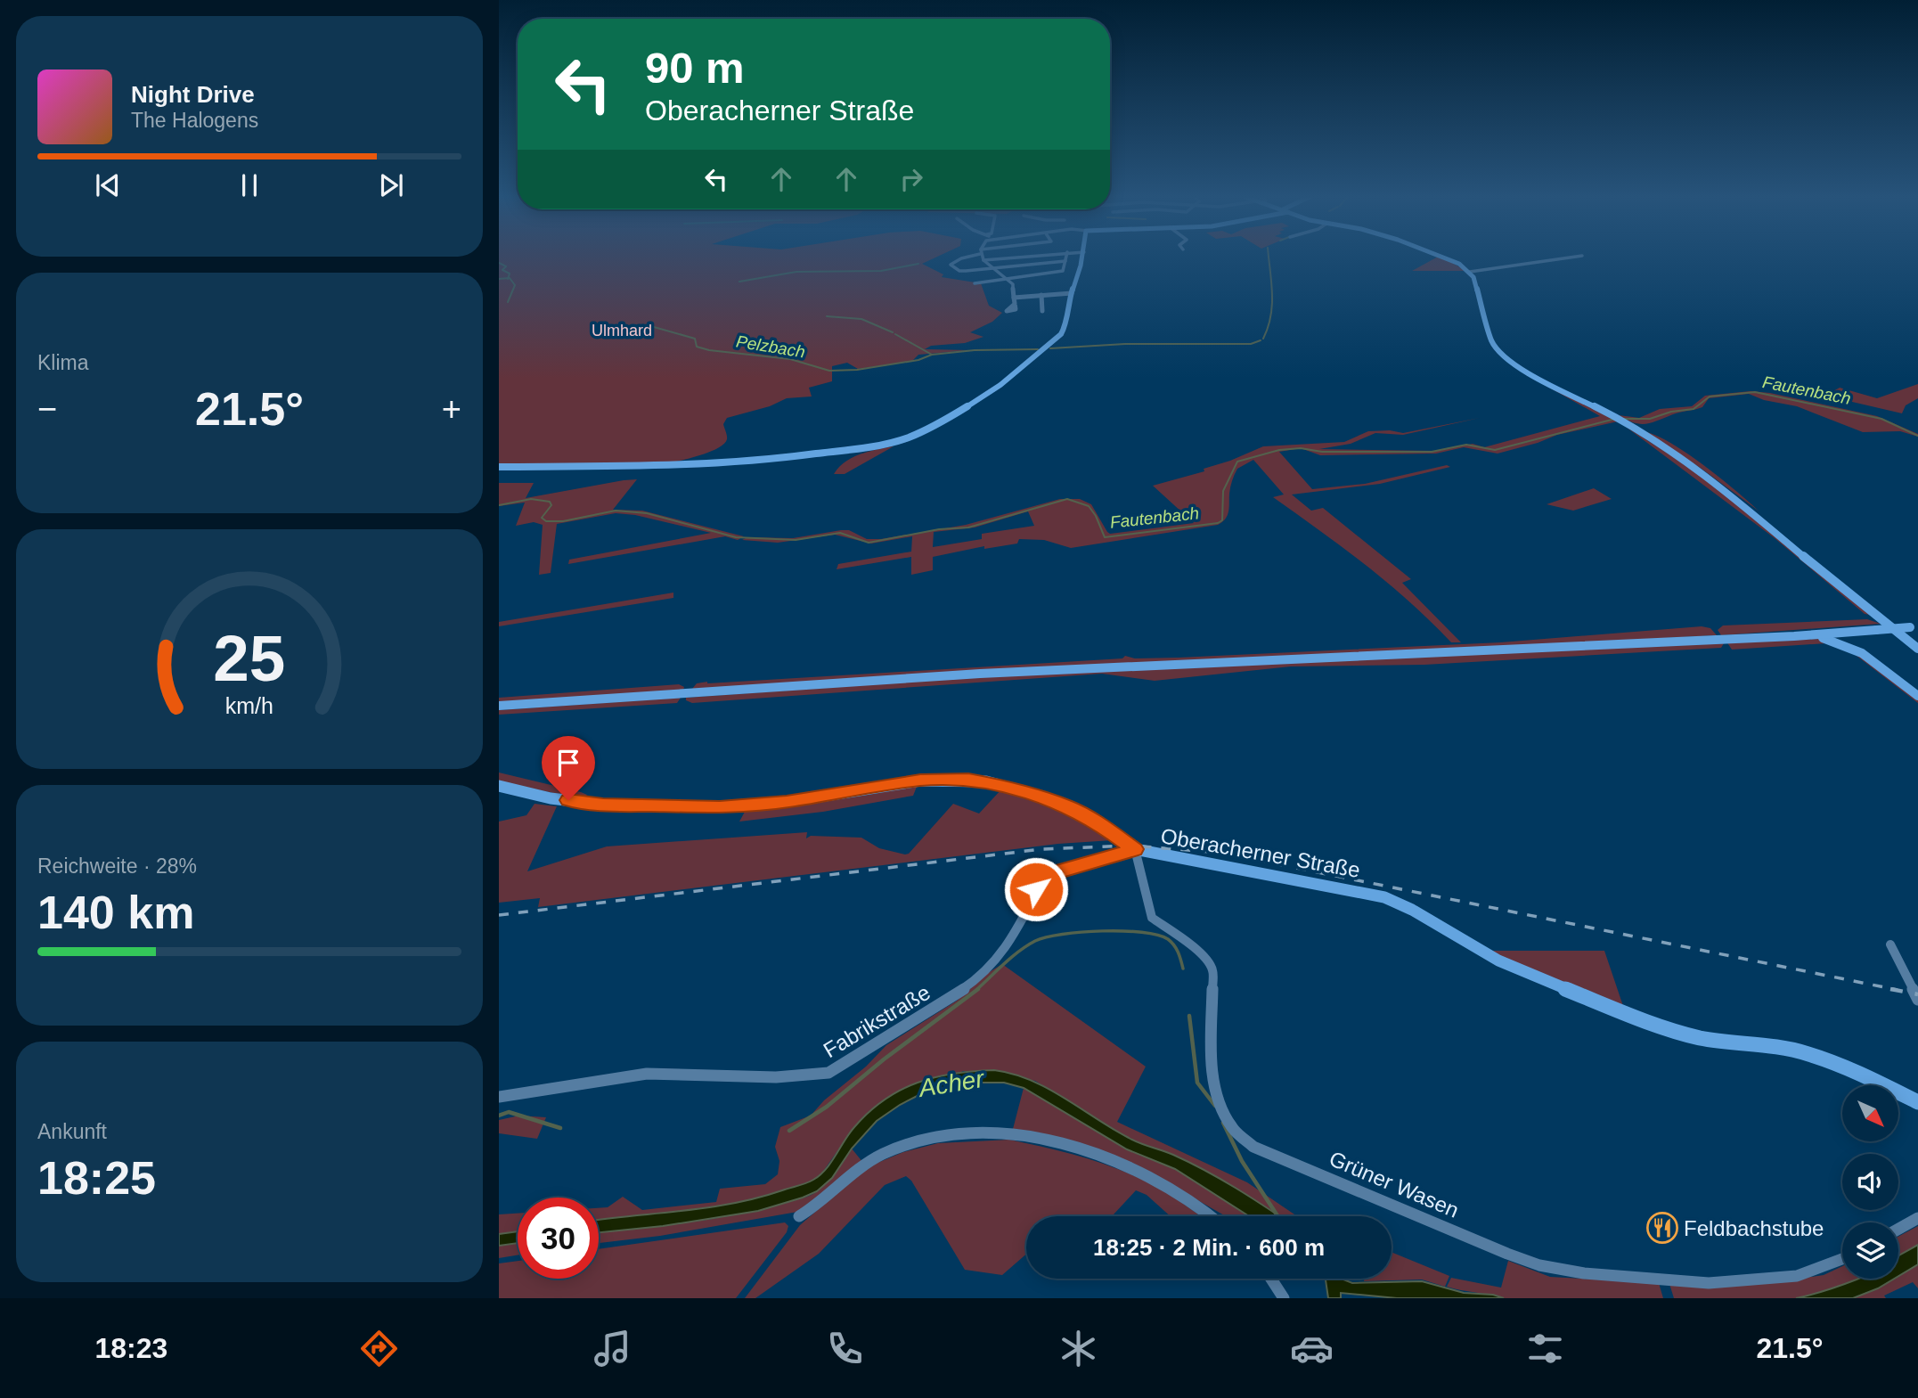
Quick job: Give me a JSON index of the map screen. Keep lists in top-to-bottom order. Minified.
{"streets":{"main road":["Oberacherner Straße"],"street":["Fabrikstraße","Grüner Wasen"]},"crossings":[["Oberacherner Straße","Fabrikstraße"],["Oberacherner Straße","Grüner Wasen"],["Fabrikstraße","Grüner Wasen"]],"water":["Pelzbach","Fautenbach","Acher"],"parks":["Ulmhard"],"places":{"restaurant":["Feldbachstube"]},"north":"bottom right","page":{"turn":["90 m","Oberacherner Straße"],"song":["Night Drive","The Halogens"],"tile":["Klima",["Reichweite · 28%","140 km"],["Ankunft","18:25"]],"heat":["−","21.5°","+"],"limit":"30","trip":"18:25 · 2 Min. · 600 m","tabs":["18:23","21.5°"],"gauge":["25","km/h"]}}
